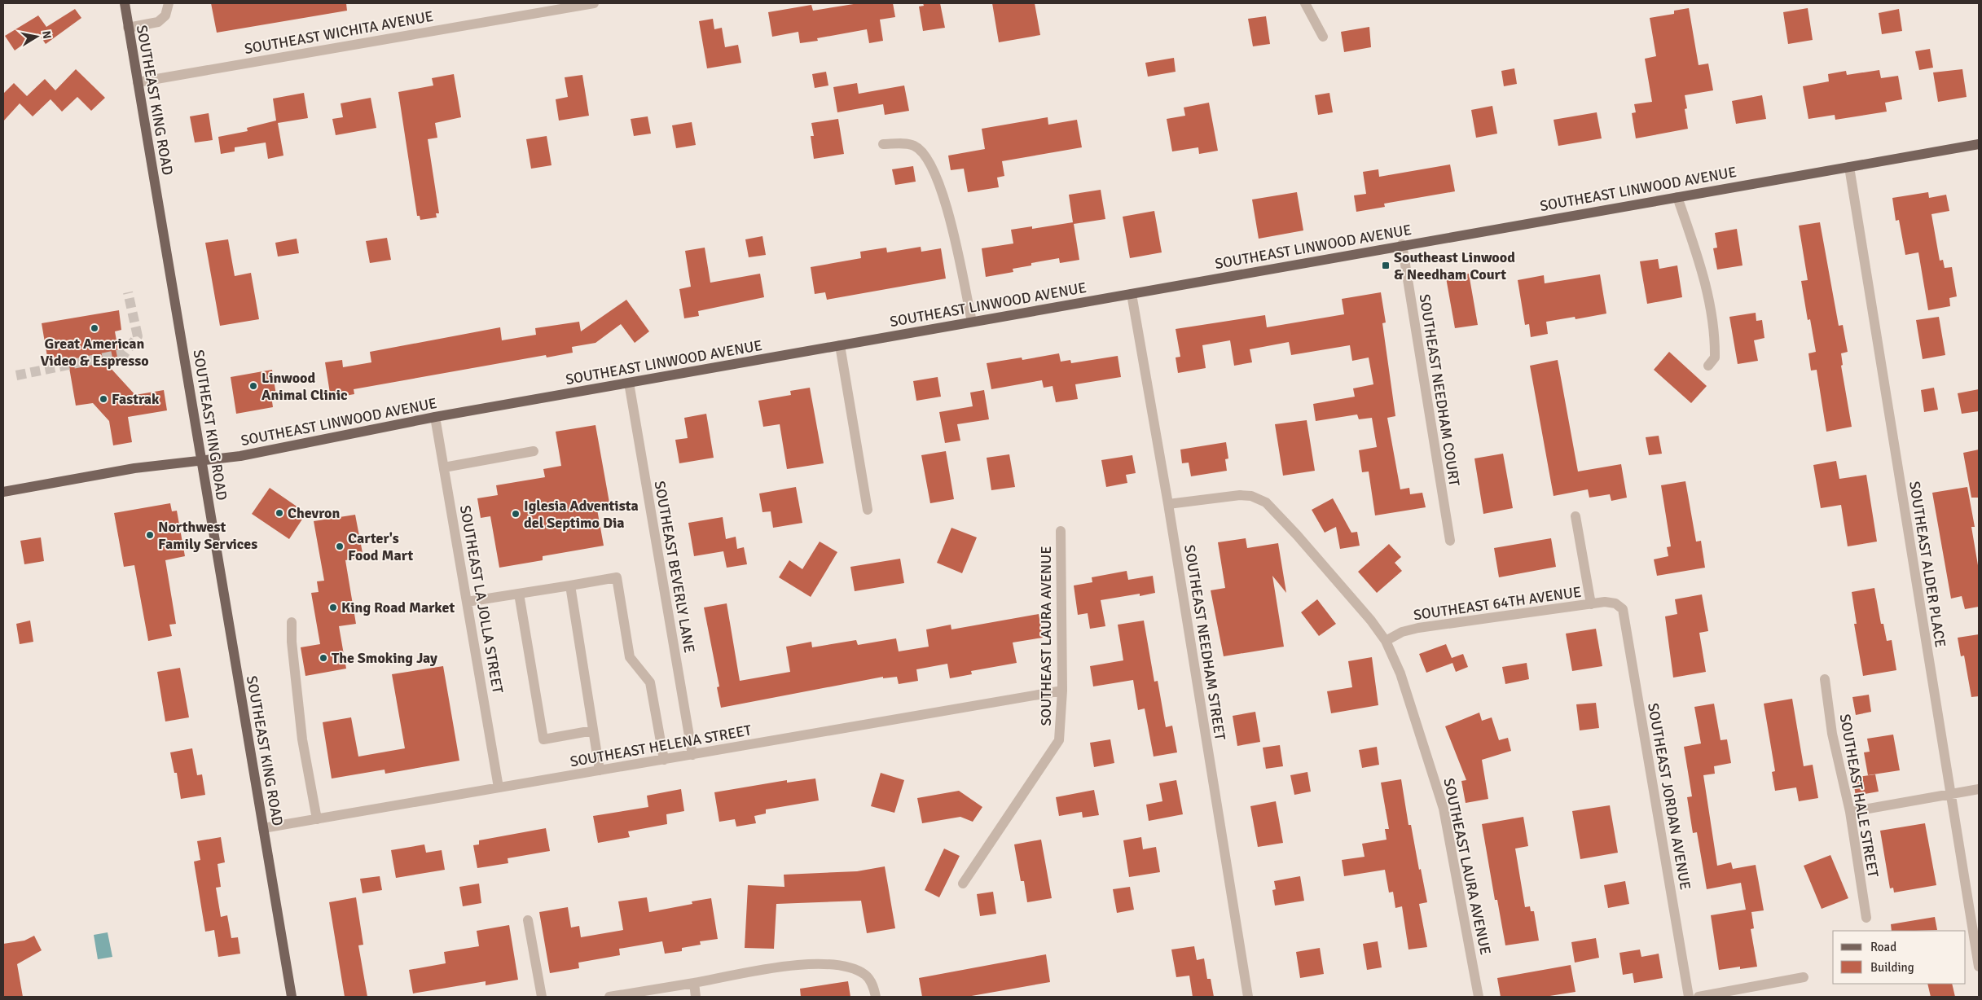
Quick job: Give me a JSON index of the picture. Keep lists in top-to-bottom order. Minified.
{"streets":{"main road":["SOUTHEAST KING ROAD","SOUTHEAST LINWOOD AVENUE"],"street":["SOUTHEAST WICHITA AVENUE","SOUTHEAST NEEDHAM COURT","SOUTHEAST ALDER PLACE","SOUTHEAST BEVERLY LANE","SOUTHEAST LA JOLLA STREET","SOUTHEAST 64TH AVENUE","SOUTHEAST LAURA AVENUE","SOUTHEAST NEEDHAM STREET","SOUTHEAST HELENA STREET","SOUTHEAST HALE STREET","SOUTHEAST JORDAN AVENUE"]},"crossings":[["SOUTHEAST WICHITA AVENUE","SOUTHEAST KING ROAD"],["SOUTHEAST KING ROAD","SOUTHEAST LINWOOD AVENUE"],["SOUTHEAST KING ROAD","SOUTHEAST HELENA STREET"],["SOUTHEAST LINWOOD AVENUE","SOUTHEAST NEEDHAM COURT"],["SOUTHEAST LINWOOD AVENUE","SOUTHEAST ALDER PLACE"],["SOUTHEAST LINWOOD AVENUE","SOUTHEAST BEVERLY LANE"],["SOUTHEAST LINWOOD AVENUE","SOUTHEAST LA JOLLA STREET"],["SOUTHEAST LINWOOD AVENUE","SOUTHEAST NEEDHAM STREET"],["SOUTHEAST BEVERLY LANE","SOUTHEAST HELENA STREET"],["SOUTHEAST LA JOLLA STREET","SOUTHEAST HELENA STREET"],["SOUTHEAST 64TH AVENUE","SOUTHEAST LAURA AVENUE"],["SOUTHEAST 64TH AVENUE","SOUTHEAST JORDAN AVENUE"],["SOUTHEAST LAURA AVENUE","SOUTHEAST NEEDHAM STREET"],["SOUTHEAST LAURA AVENUE","SOUTHEAST HELENA STREET"]],"places":{"transit":["Southeast Linwood & Needham Court"],"other":["Great American Video & Espresso","Linwood Animal Clinic","Fastrak","Chevron","Iglesia Adventista del Septimo Dia","Northwest Family Services","Carter's Food Mart","King Road Market","The Smoking Jay"]},"legend":["Road","Building"],"north":"right"}
